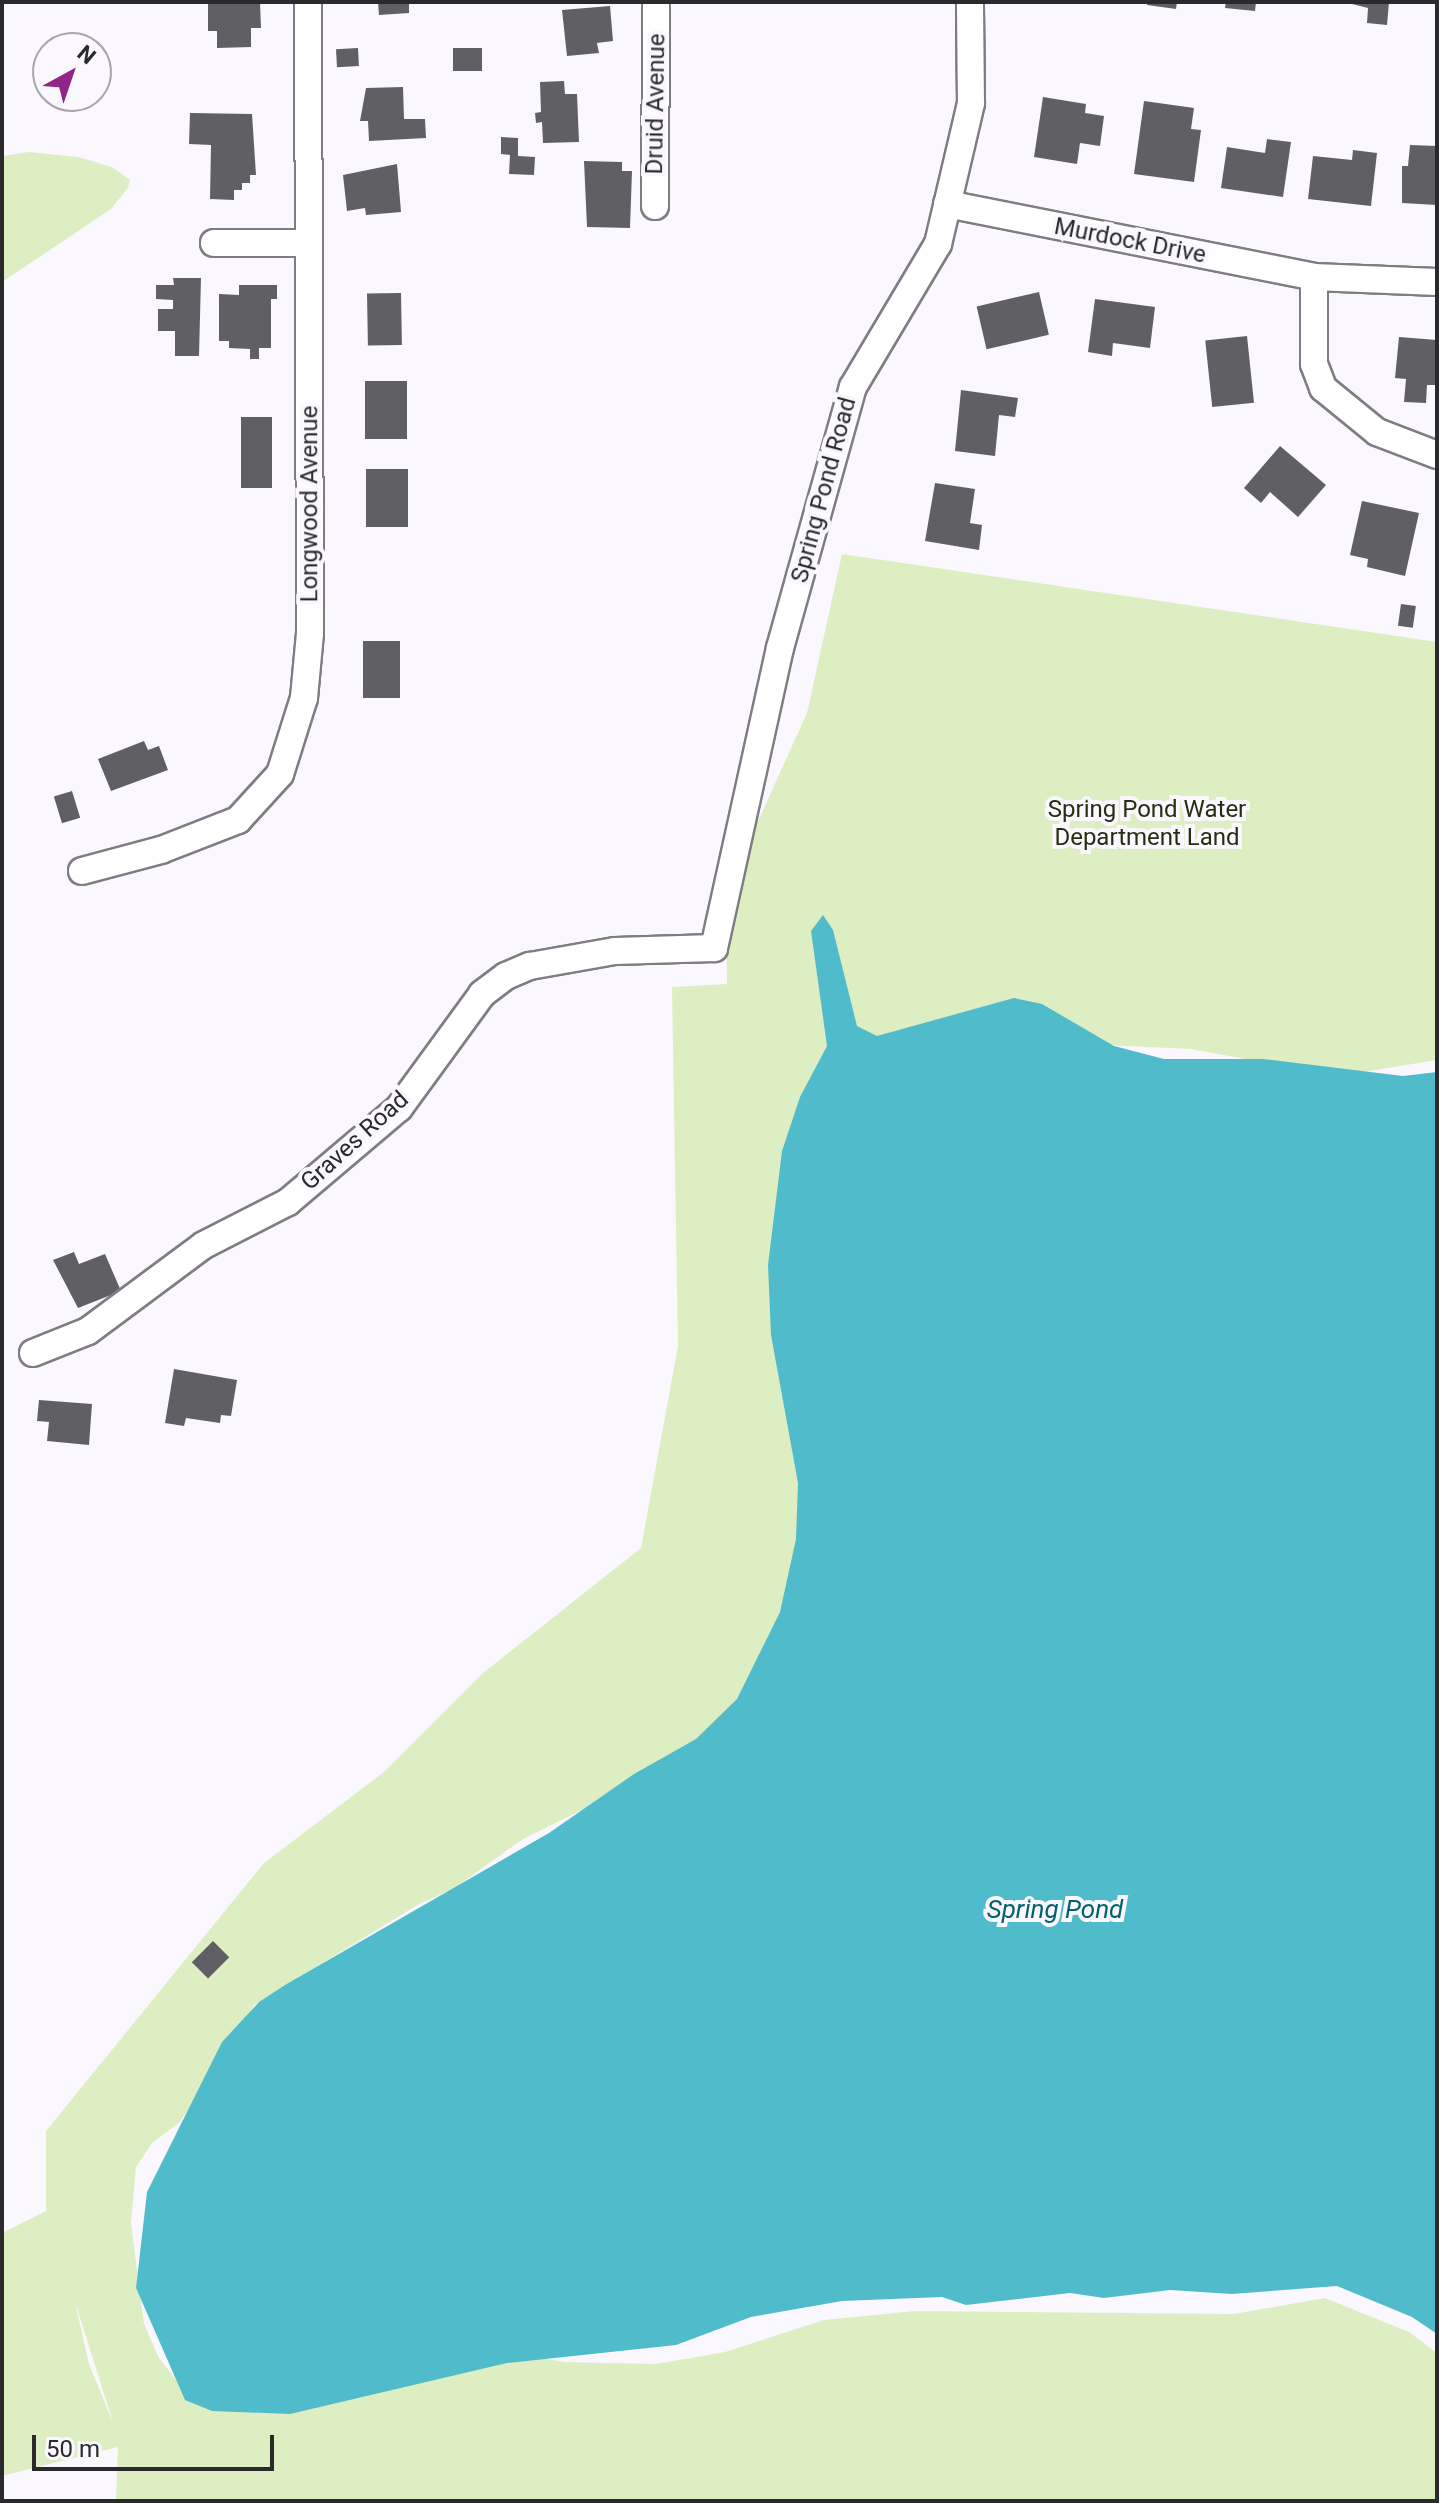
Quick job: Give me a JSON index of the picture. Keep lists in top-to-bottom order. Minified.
{"streets":{"street":["Druid Avenue","Murdock Drive","Spring Pond Road","Longwood Avenue","Graves Road"]},"crossings":[["Murdock Drive","Spring Pond Road"],["Spring Pond Road","Graves Road"]],"water":["Spring Pond"],"parks":["Spring Pond Water Department Land"],"scale_bar":"50 m","north":"top right"}
